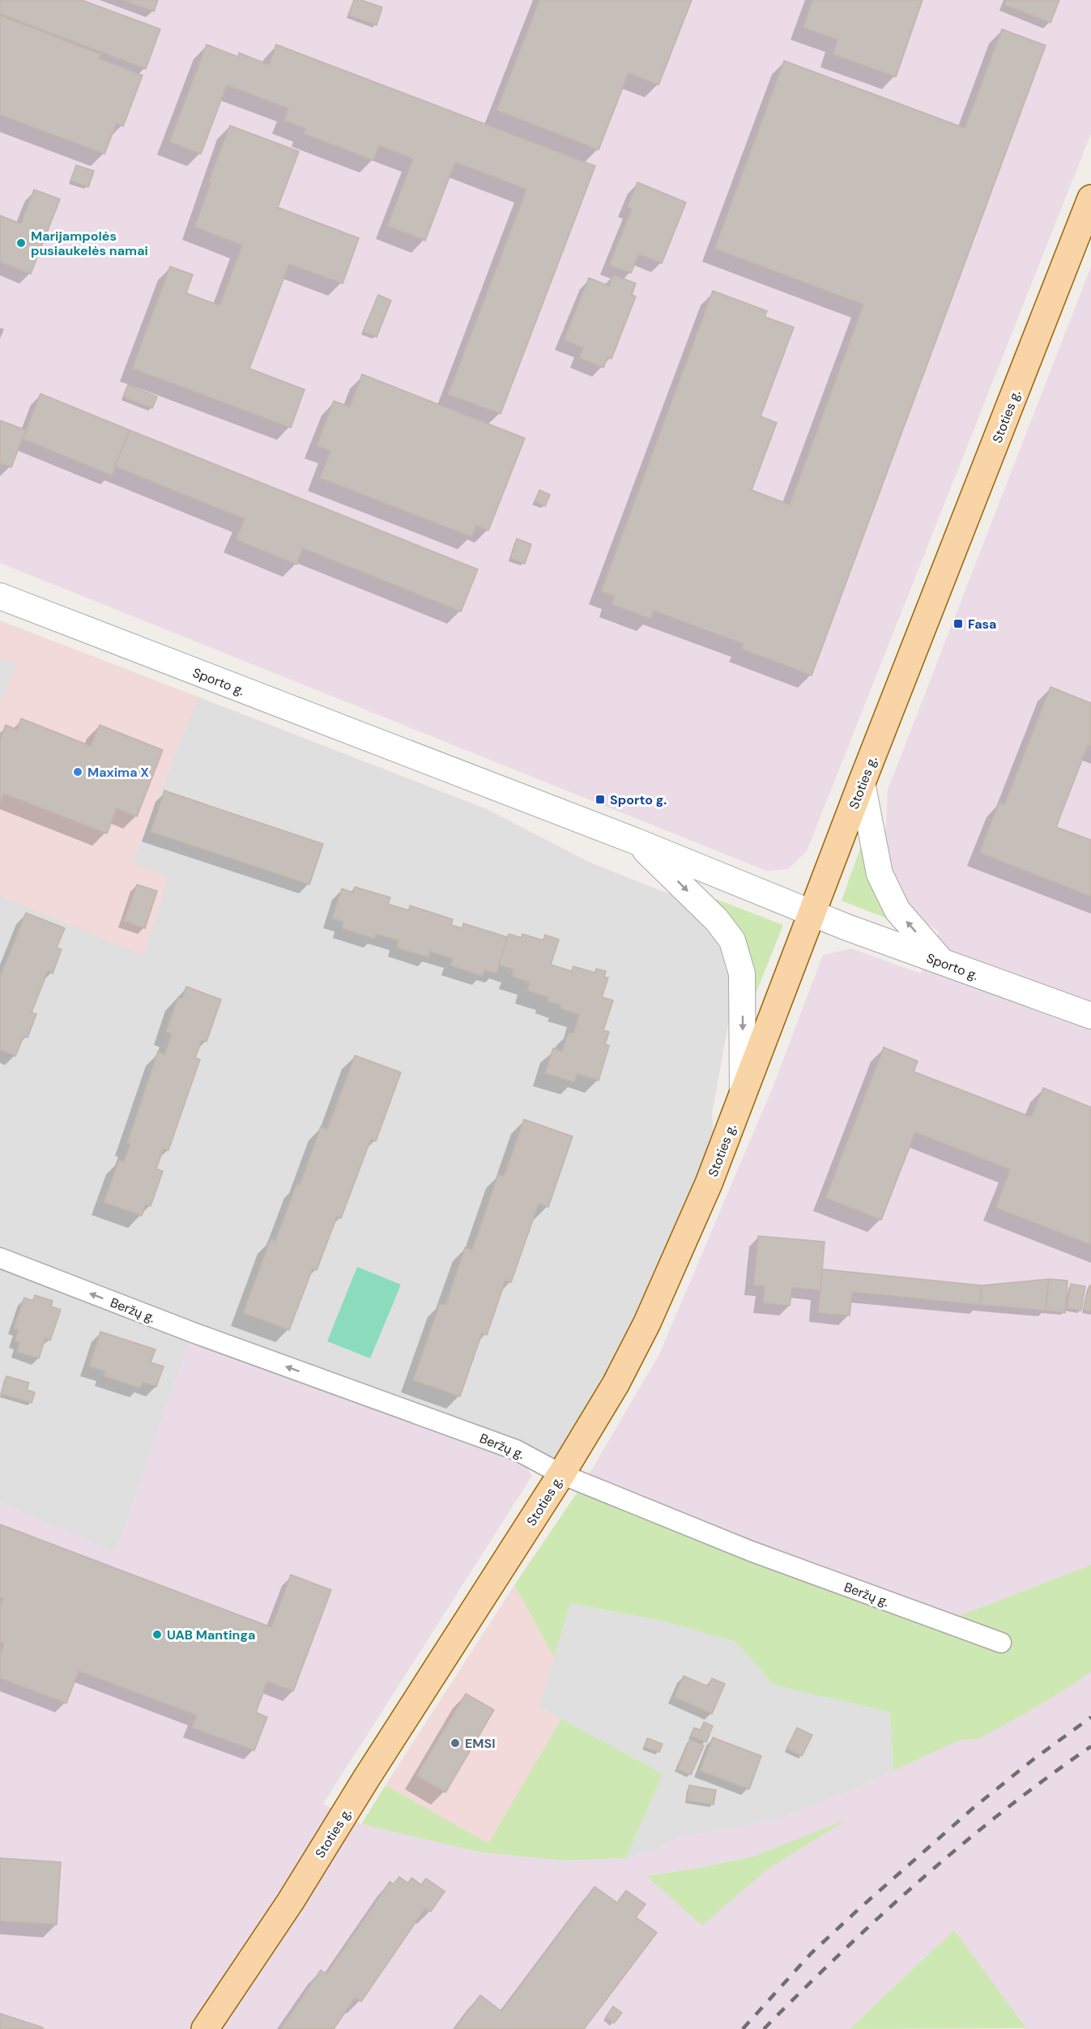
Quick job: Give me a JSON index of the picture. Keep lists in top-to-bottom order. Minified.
{"streets":{"main road":["Stoties g."],"street":["Sporto g.","Beržų g."]},"crossings":[["Stoties g.","Sporto g."],["Stoties g.","Beržų g."]],"one_way":["Beržų g."],"places":{"other":["Marijampolės pusiaukelės namai","Maxima X","UAB Mantinga","EMSI"],"transit":["Fasa","Sporto g."]}}
